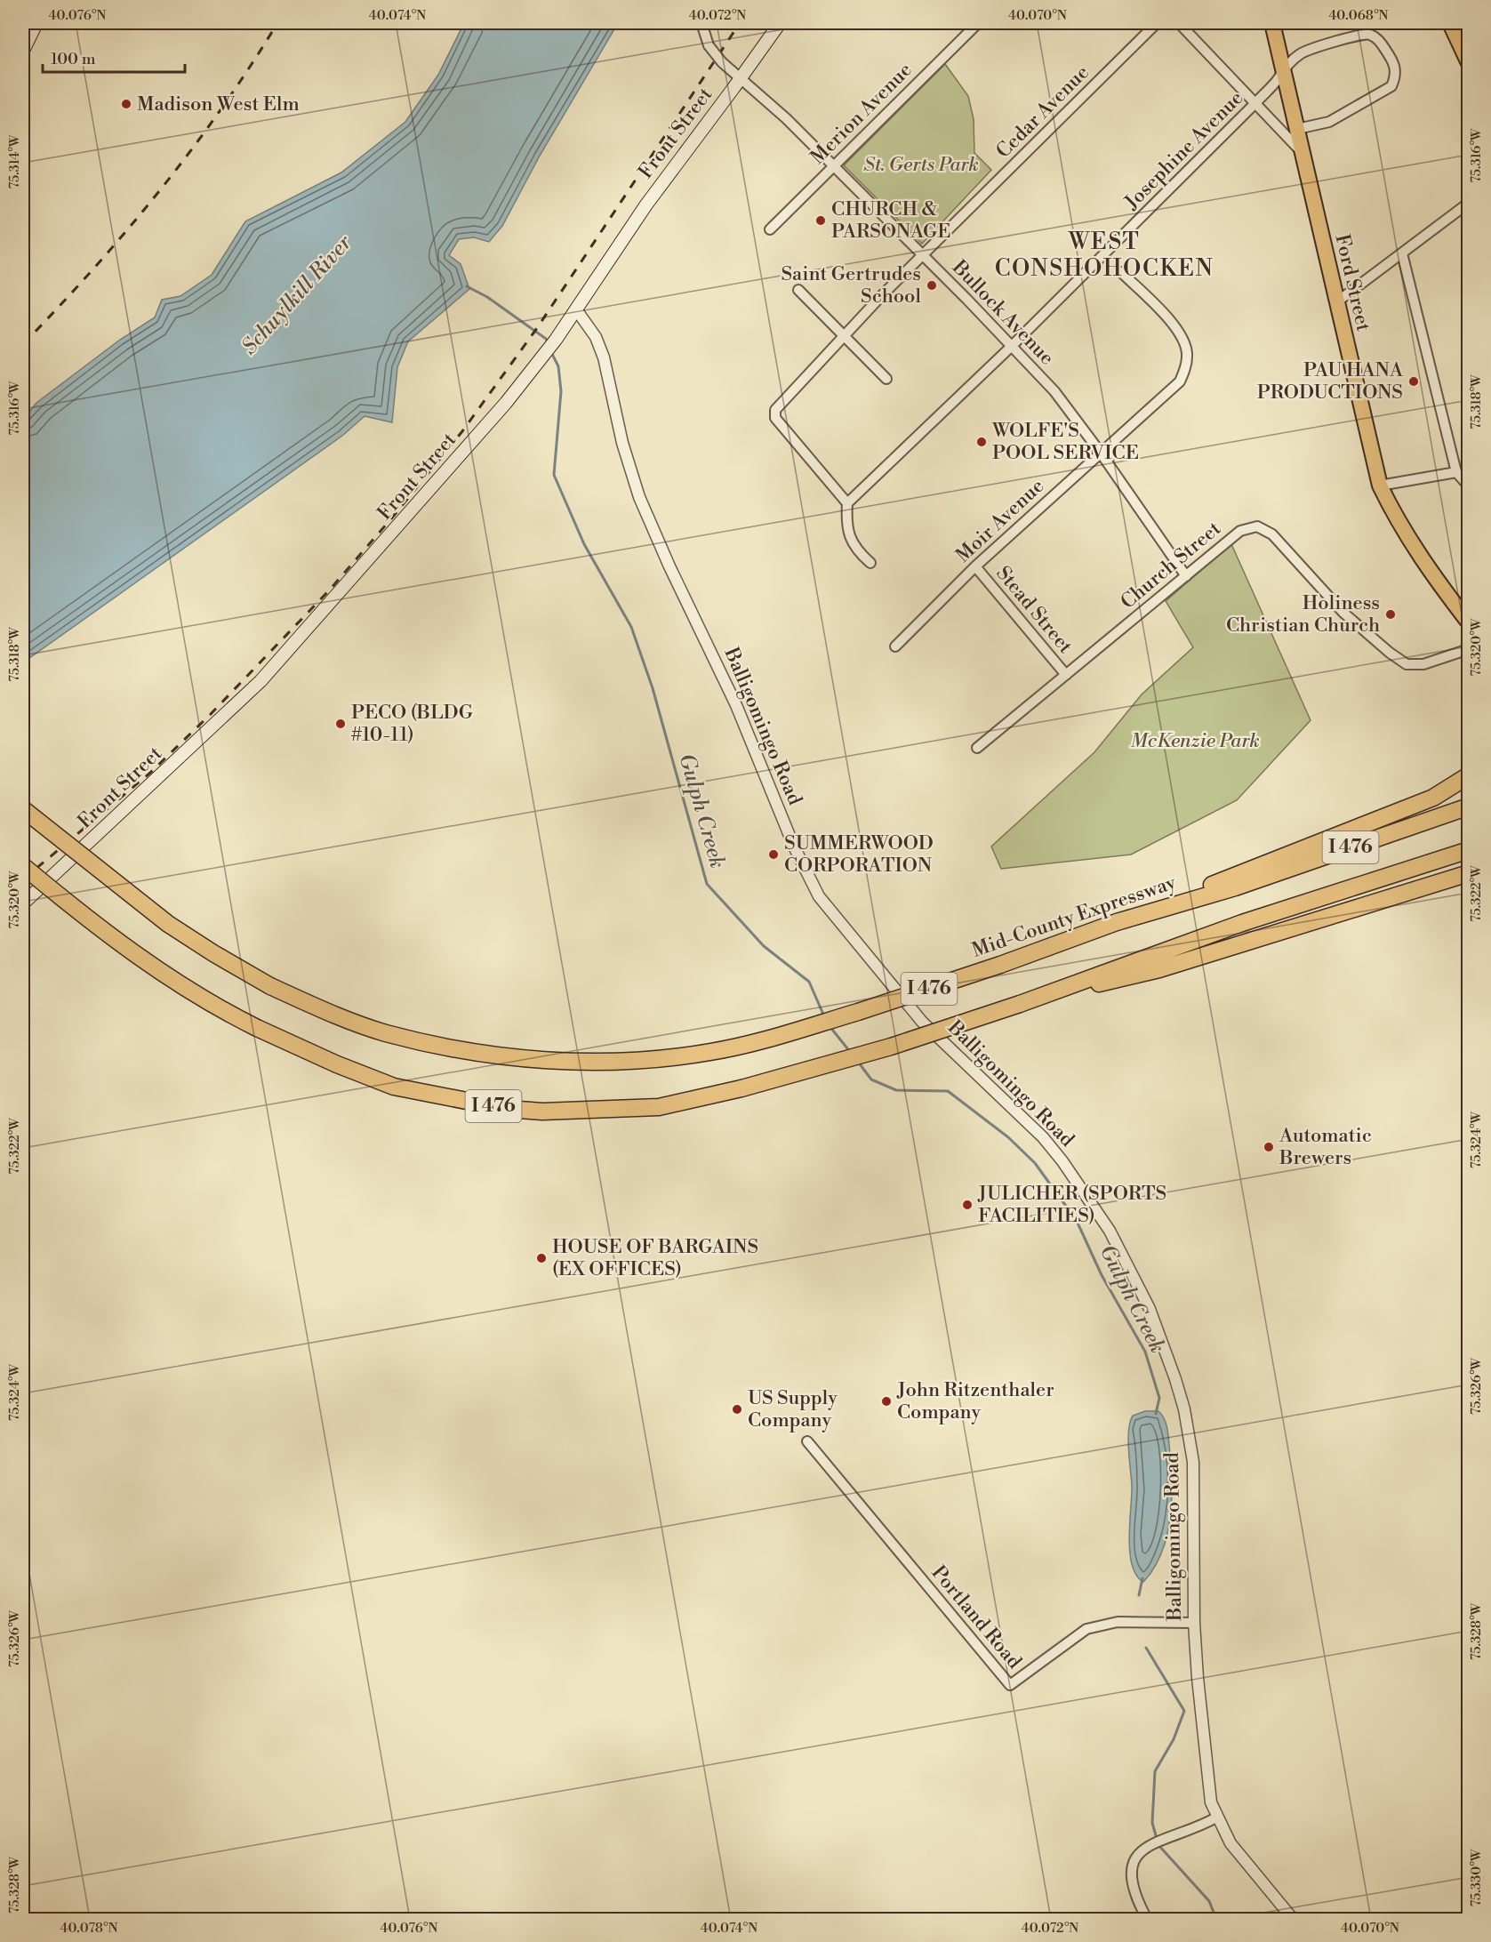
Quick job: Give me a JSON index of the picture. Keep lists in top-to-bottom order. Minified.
{"streets":{"highway":["I 476","Mid-County Expressway"],"main road":["Front Street","Ford Street"],"street":["Cedar Avenue","Merion Avenue","Josephine Avenue","Bullock Avenue","Moir Avenue","Church Street","Stead Street","Balligomingo Road","Portland Road"]},"crossings":[["Cedar Avenue","Josephine Avenue"],["Cedar Avenue","Bullock Avenue"],["Merion Avenue","Bullock Avenue"],["Front Street","Bullock Avenue"],["Front Street","Balligomingo Road"],["Josephine Avenue","Ford Street"],["Josephine Avenue","Bullock Avenue"],["Bullock Avenue","Moir Avenue"],["Bullock Avenue","Church Street"],["Moir Avenue","Stead Street"],["Church Street","Stead Street"],["Balligomingo Road","Portland Road"]],"districts":["WEST CONSHOHOCKEN"],"water":["Schuylkill River","Gulph Creek"],"parks":["St. Gerts Park","McKenzie Park"],"places":["Madison West Elm","CHURCH & PARSONAGE","Saint Gertrudes School","PAU HANA PRODUCTIONS","WOLFE'S POOL SERVICE","Holiness Christian Church","PECO (BLDG #10-11)","SUMMERWOOD CORPORATION","Automatic Brewers","JULICHER (SPORTS FACILITIES)","HOUSE OF BARGAINS (EX OFFICES)","John Ritzenthaler Company","US Supply Company"],"scale_bar":"100 m","coordinates":["40.076°N","40.074°N","40.072°N","40.070°N","40.068°N","75.316°W","75.314°W","75.318°W","75.320°W","75.322°W","75.324°W","75.326°W","75.328°W","75.330°W","40.078°N"]}
